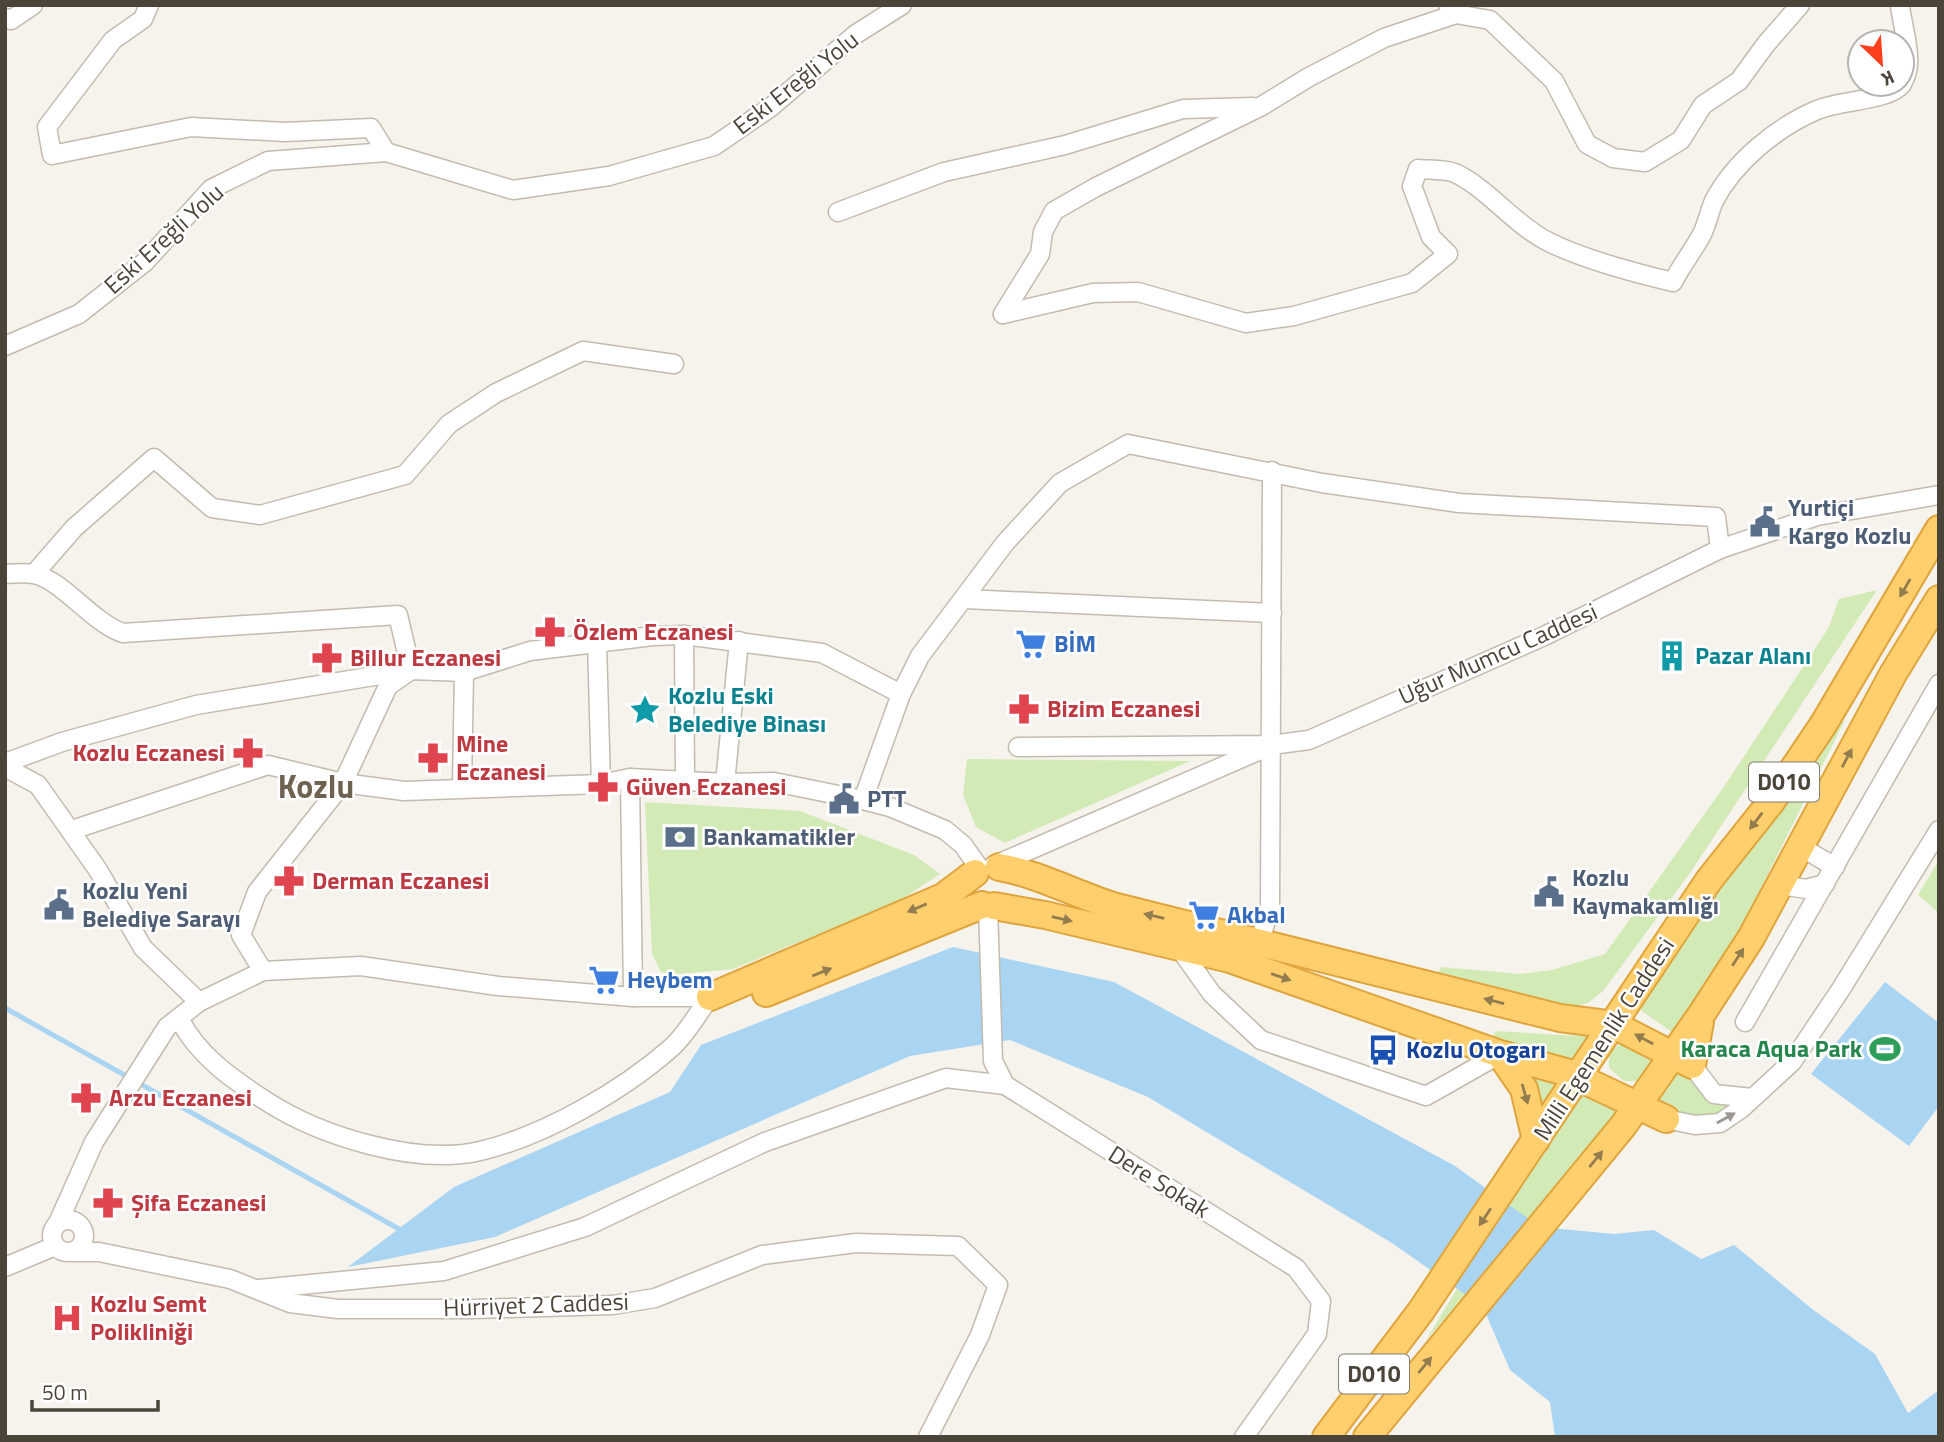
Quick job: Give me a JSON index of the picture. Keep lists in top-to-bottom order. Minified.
{"streets":{"highway":["D010","Milli Egemenlik Caddesi"],"street":["Eski Ereğli Yolu","Uğur Mumcu Caddesi","Dere Sokak","Hürriyet 2 Caddesi"]},"districts":["Kozlu"],"places":{"public building":["Yurtiçi Kargo Kozlu","PTT","Kozlu Kaymakamlığı","Kozlu Yeni Belediye Sarayı"],"pharmacy":["Özlem Eczanesi","Billur Eczanesi","Bizim Eczanesi","Kozlu Eczanesi","Mine Eczanesi","Güven Eczanesi","Derman Eczanesi","Arzu Eczanesi","Şifa Eczanesi"],"supermarket":["BİM","Akbal","Heybem"],"building":["Pazar Alanı"],"place":["Kozlu Eski Belediye Binası"],"bank":["Bankamatikler"],"sports":["Karaca Aqua Park"],"bus stop":["Kozlu Otogarı"],"hospital":["Kozlu Semt Polikliniği"]},"scale_bar":"50 m","north":"bottom right"}
